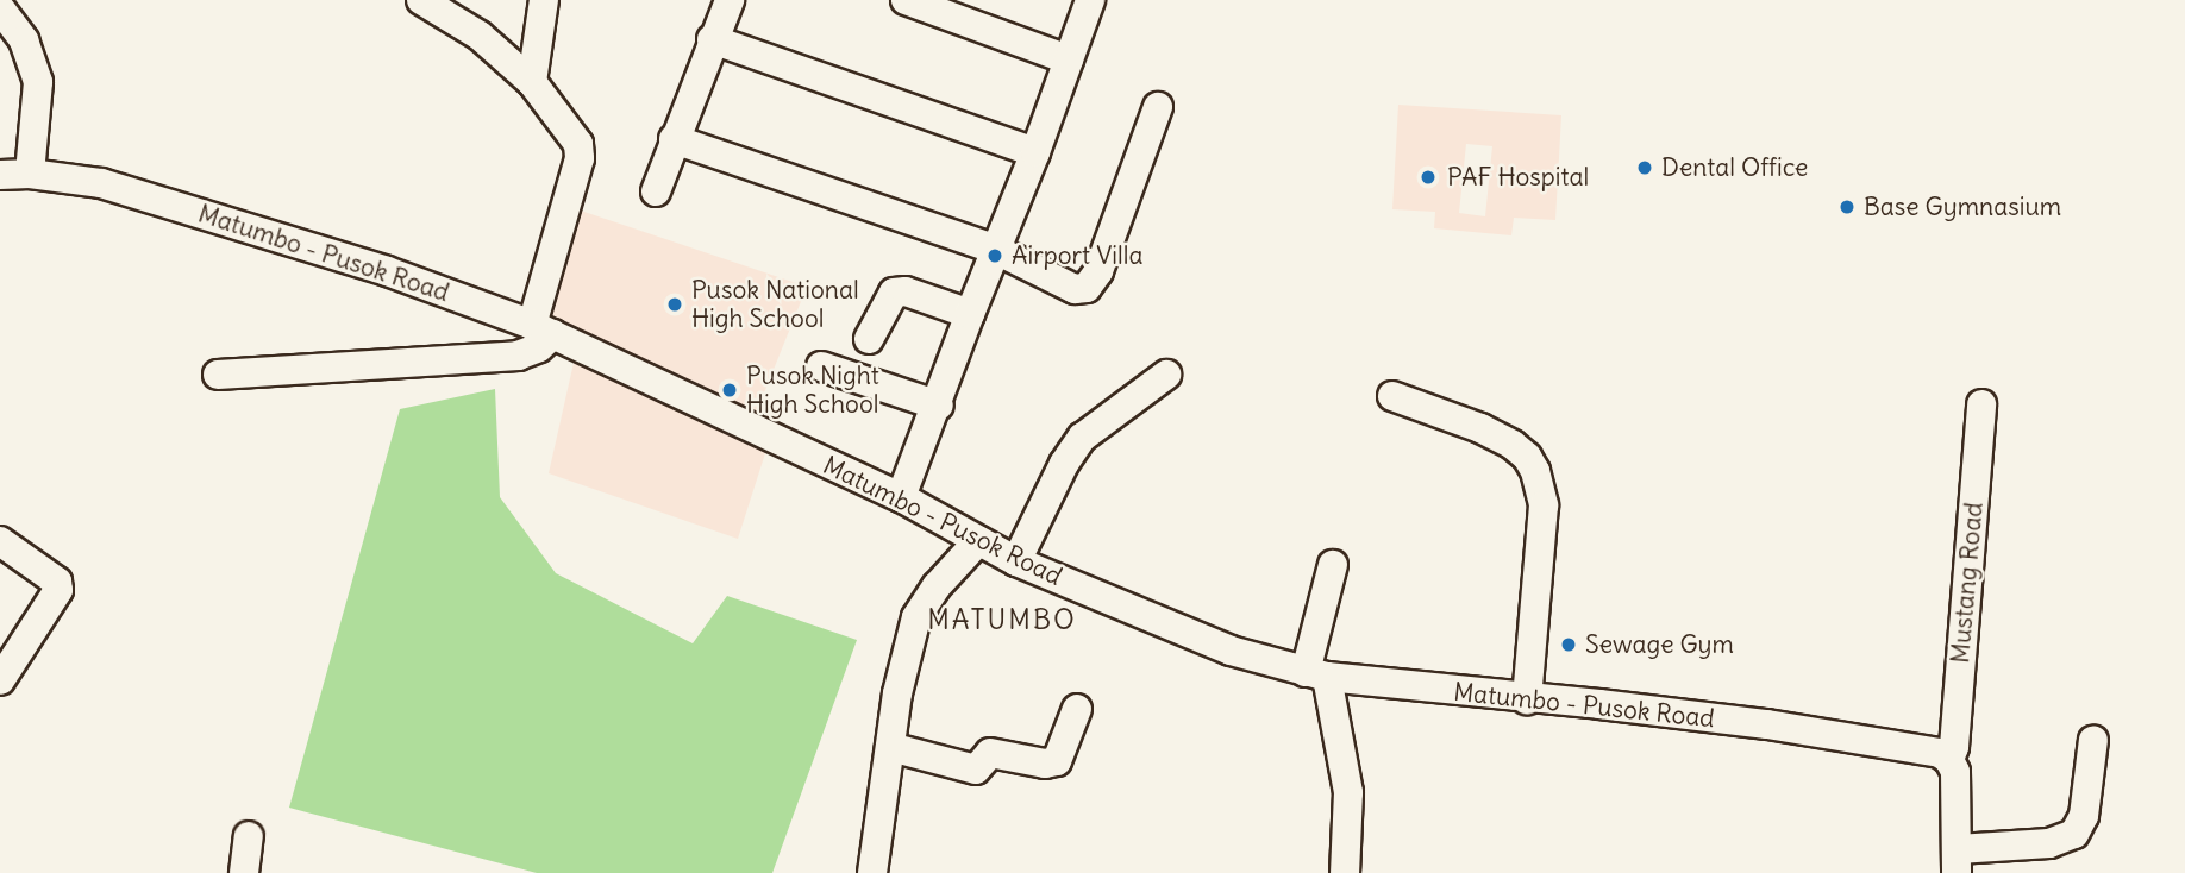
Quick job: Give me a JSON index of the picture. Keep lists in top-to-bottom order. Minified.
{"streets":{"street":["Matumbo - Pusok Road","Mustang Road"]},"crossings":[["Matumbo - Pusok Road","Mustang Road"]],"districts":["MATUMBO"],"places":["Dental Office","PAF Hospital","Base Gymnasium","Airport Villa","Pusok National High School","Pusok Night High School","Sewage Gym"]}
